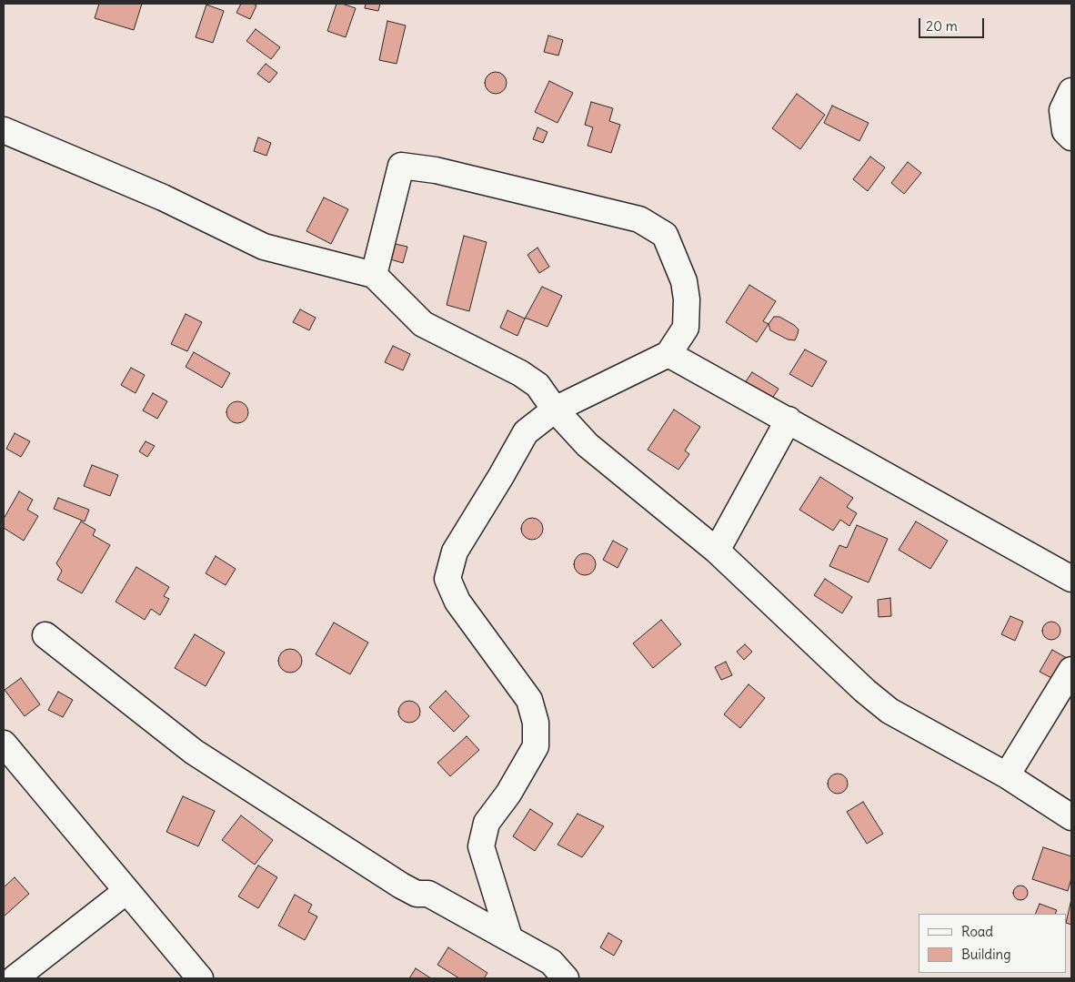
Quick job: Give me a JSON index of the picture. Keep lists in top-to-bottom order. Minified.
{"legend":["Road","Building"],"scale_bar":"20 m"}
